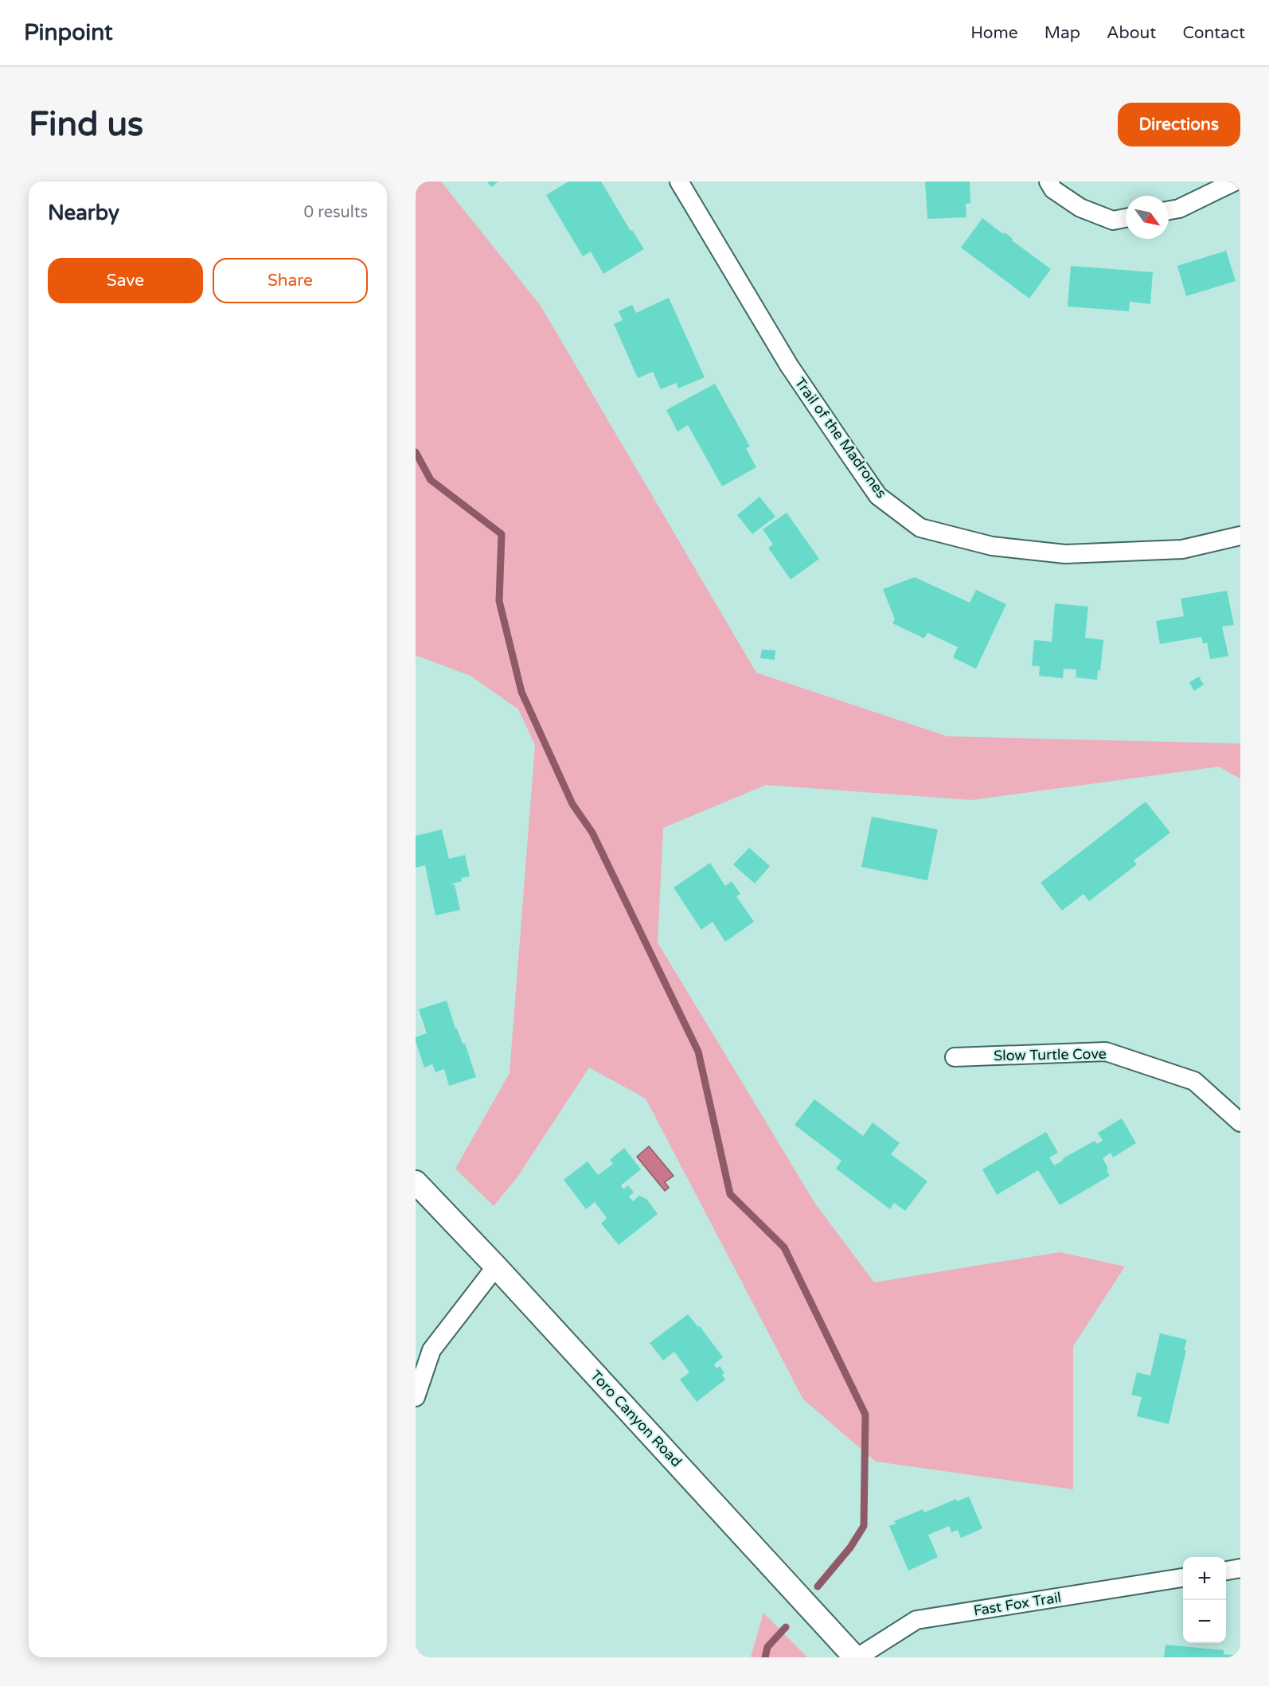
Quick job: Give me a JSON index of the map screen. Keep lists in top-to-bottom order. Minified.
{"streets":{"street":["Trail of the Madrones","Slow Turtle Cove","Toro Canyon Road","Fast Fox Trail"]},"crossings":[["Toro Canyon Road","Fast Fox Trail"]],"north":"bottom right","page":{"header":"Pinpoint","nav":["Home","Map","About","Contact"],"buttons":["Directions",["Save","Share"]],"title":"Find us","heading":["Nearby","0 results"],"map_buttons":["+","−"]}}
